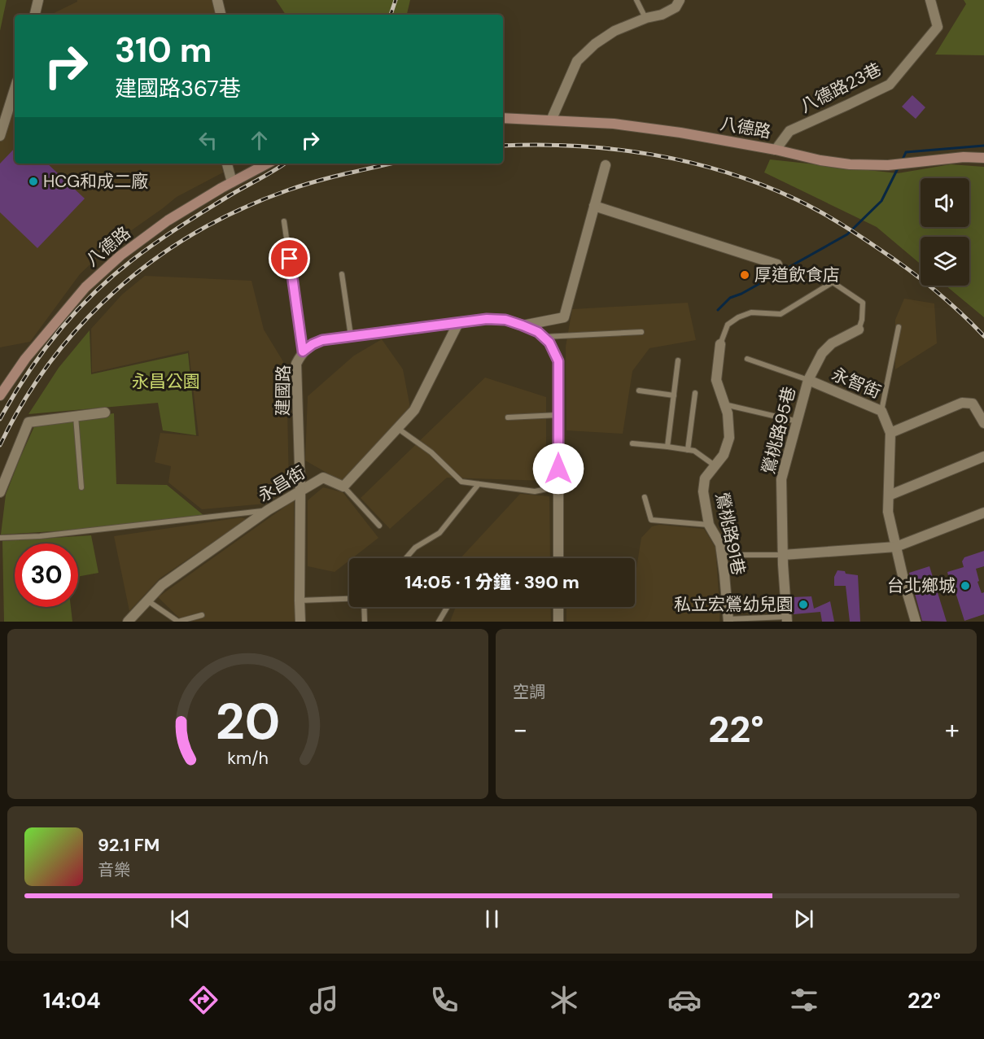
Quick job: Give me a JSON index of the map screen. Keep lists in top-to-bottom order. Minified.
{"streets":{"main road":["八德路"],"street":["八德路23巷","永智街","建國路","鶯桃路95巷","永昌街","鶯桃路91巷"]},"crossings":[["八德路23巷","八德路"],["永智街","鶯桃路95巷"],["建國路","永昌街"]],"parks":["永昌公園"],"places":["HCG和成二廠","厚道飲食店","台北鄉城","私立宏鶯幼兒園"],"page":{"turn":["310 m","建國路367巷"],"limit":"30","trip":"14:05 · 1 分鐘 · 390 m","tile":"空調","heat":["−","22°","+"],"song":["92.1 FM","音樂"],"tabs":["14:04","22°"],"gauge":["20","km/h"]}}
